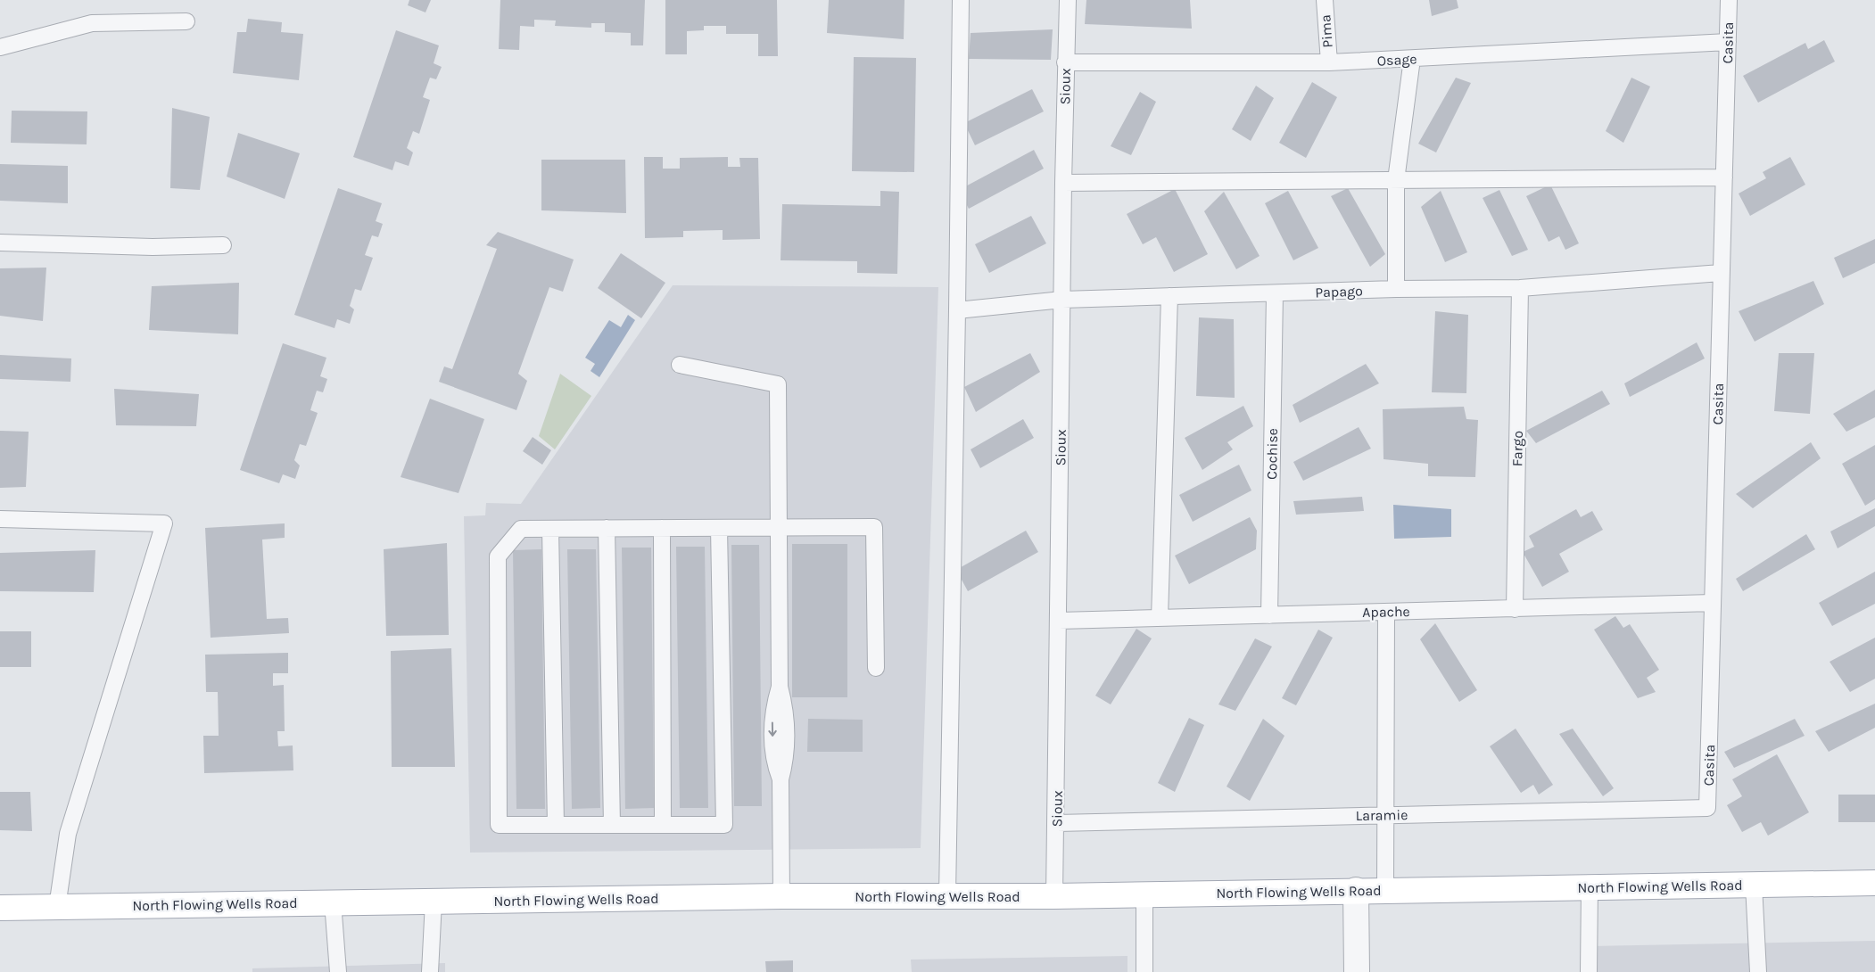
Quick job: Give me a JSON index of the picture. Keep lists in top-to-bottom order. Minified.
{"streets":{"main road":["North Flowing Wells Road"],"lane":["Pima","Casita","Osage","Sioux","Papago","Fargo","Cochise","Apache","Laramie"]},"crossings":[["Pima","Osage"],["Casita","Osage"],["Casita","Papago"],["Casita","Apache"],["Casita","Laramie"],["Osage","Sioux"],["Sioux","Papago"],["Sioux","Apache"],["Sioux","Laramie"],["Sioux","North Flowing Wells Road"],["Papago","Fargo"],["Papago","Cochise"],["Fargo","Apache"],["Cochise","Apache"]]}
